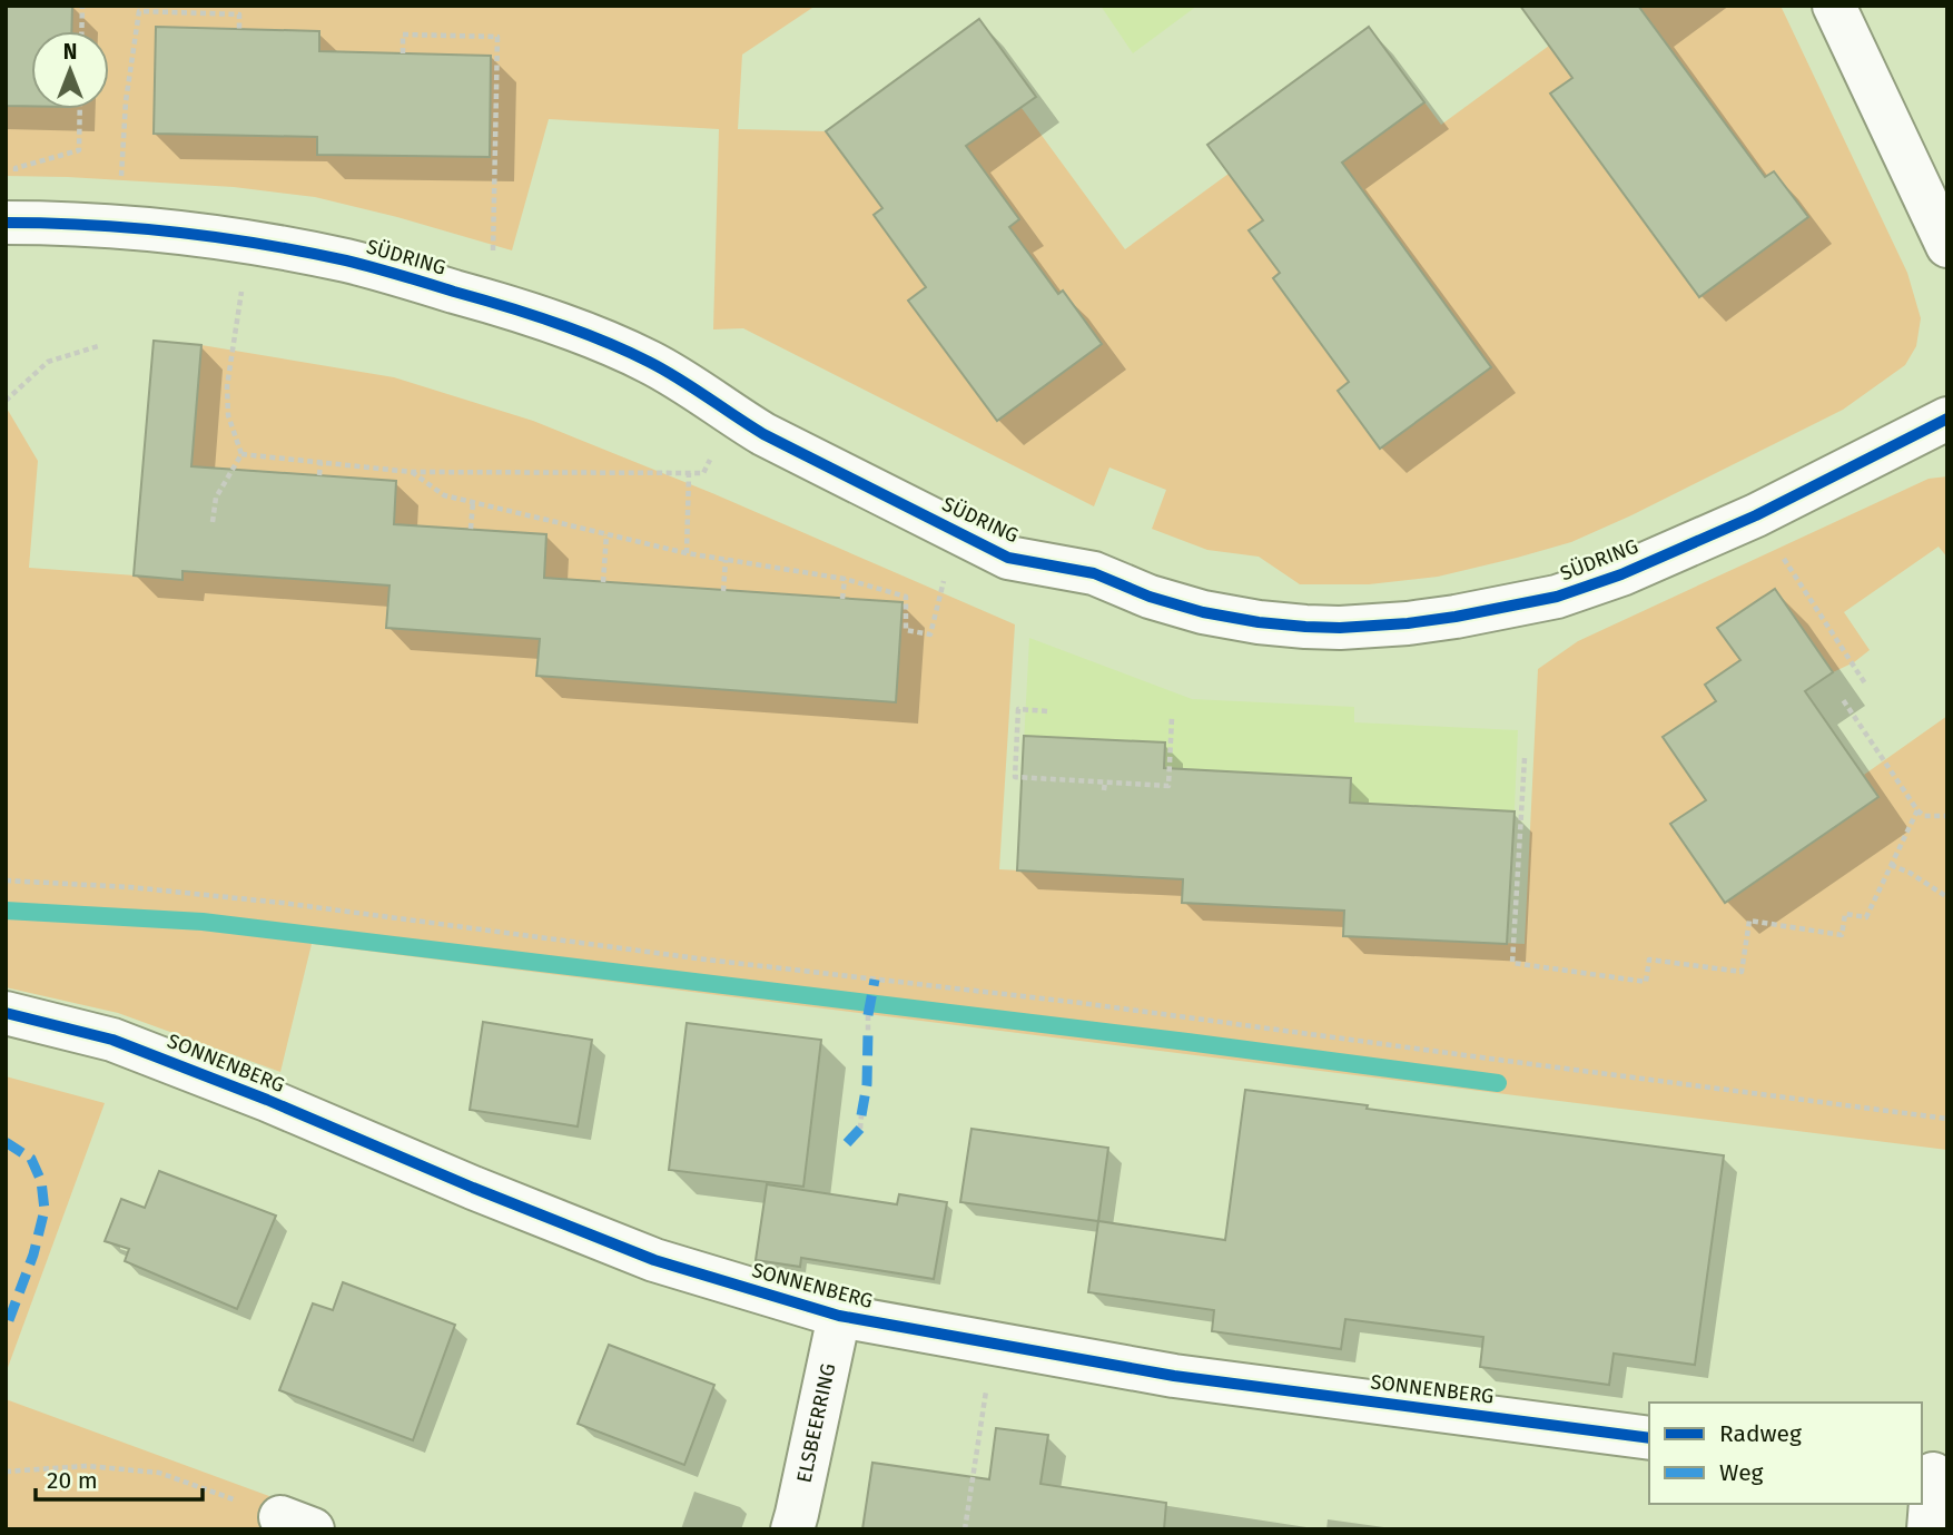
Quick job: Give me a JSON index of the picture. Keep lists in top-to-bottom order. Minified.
{"streets":{"street":["SÜDRING","SONNENBERG","ELSBEERRING"]},"crossings":[["SONNENBERG","ELSBEERRING"]],"legend":["Radweg","Weg"],"scale_bar":"20 m","north":"top"}
